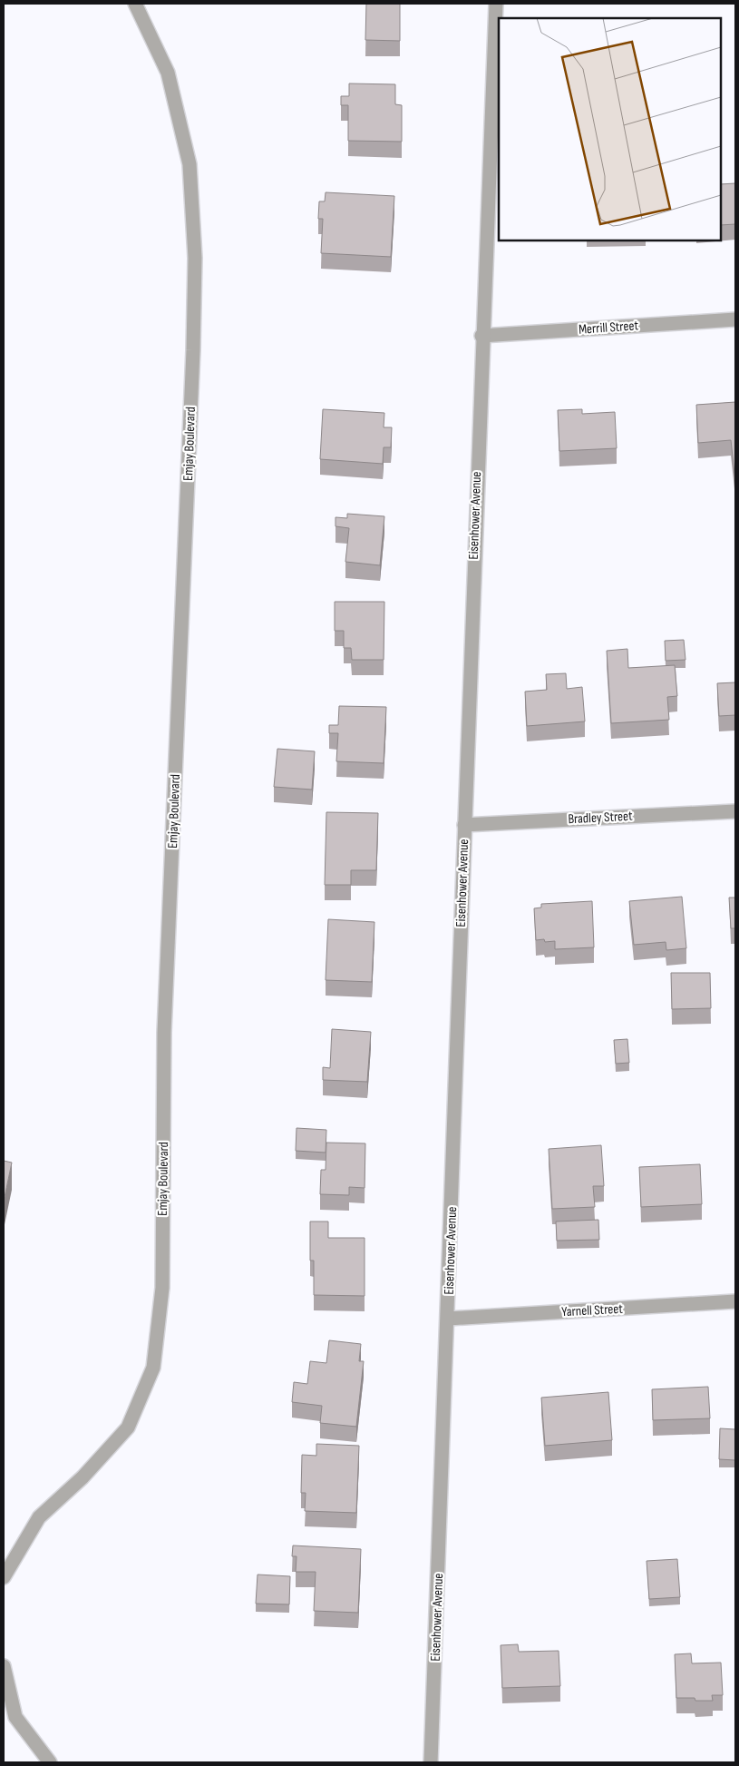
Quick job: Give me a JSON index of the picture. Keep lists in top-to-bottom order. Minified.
{"streets":{"street":["Merrill Street","Emjay Boulevard","Eisenhower Avenue","Bradley Street","Yarnell Street"]},"crossings":[["Merrill Street","Eisenhower Avenue"],["Eisenhower Avenue","Bradley Street"],["Eisenhower Avenue","Yarnell Street"]]}
